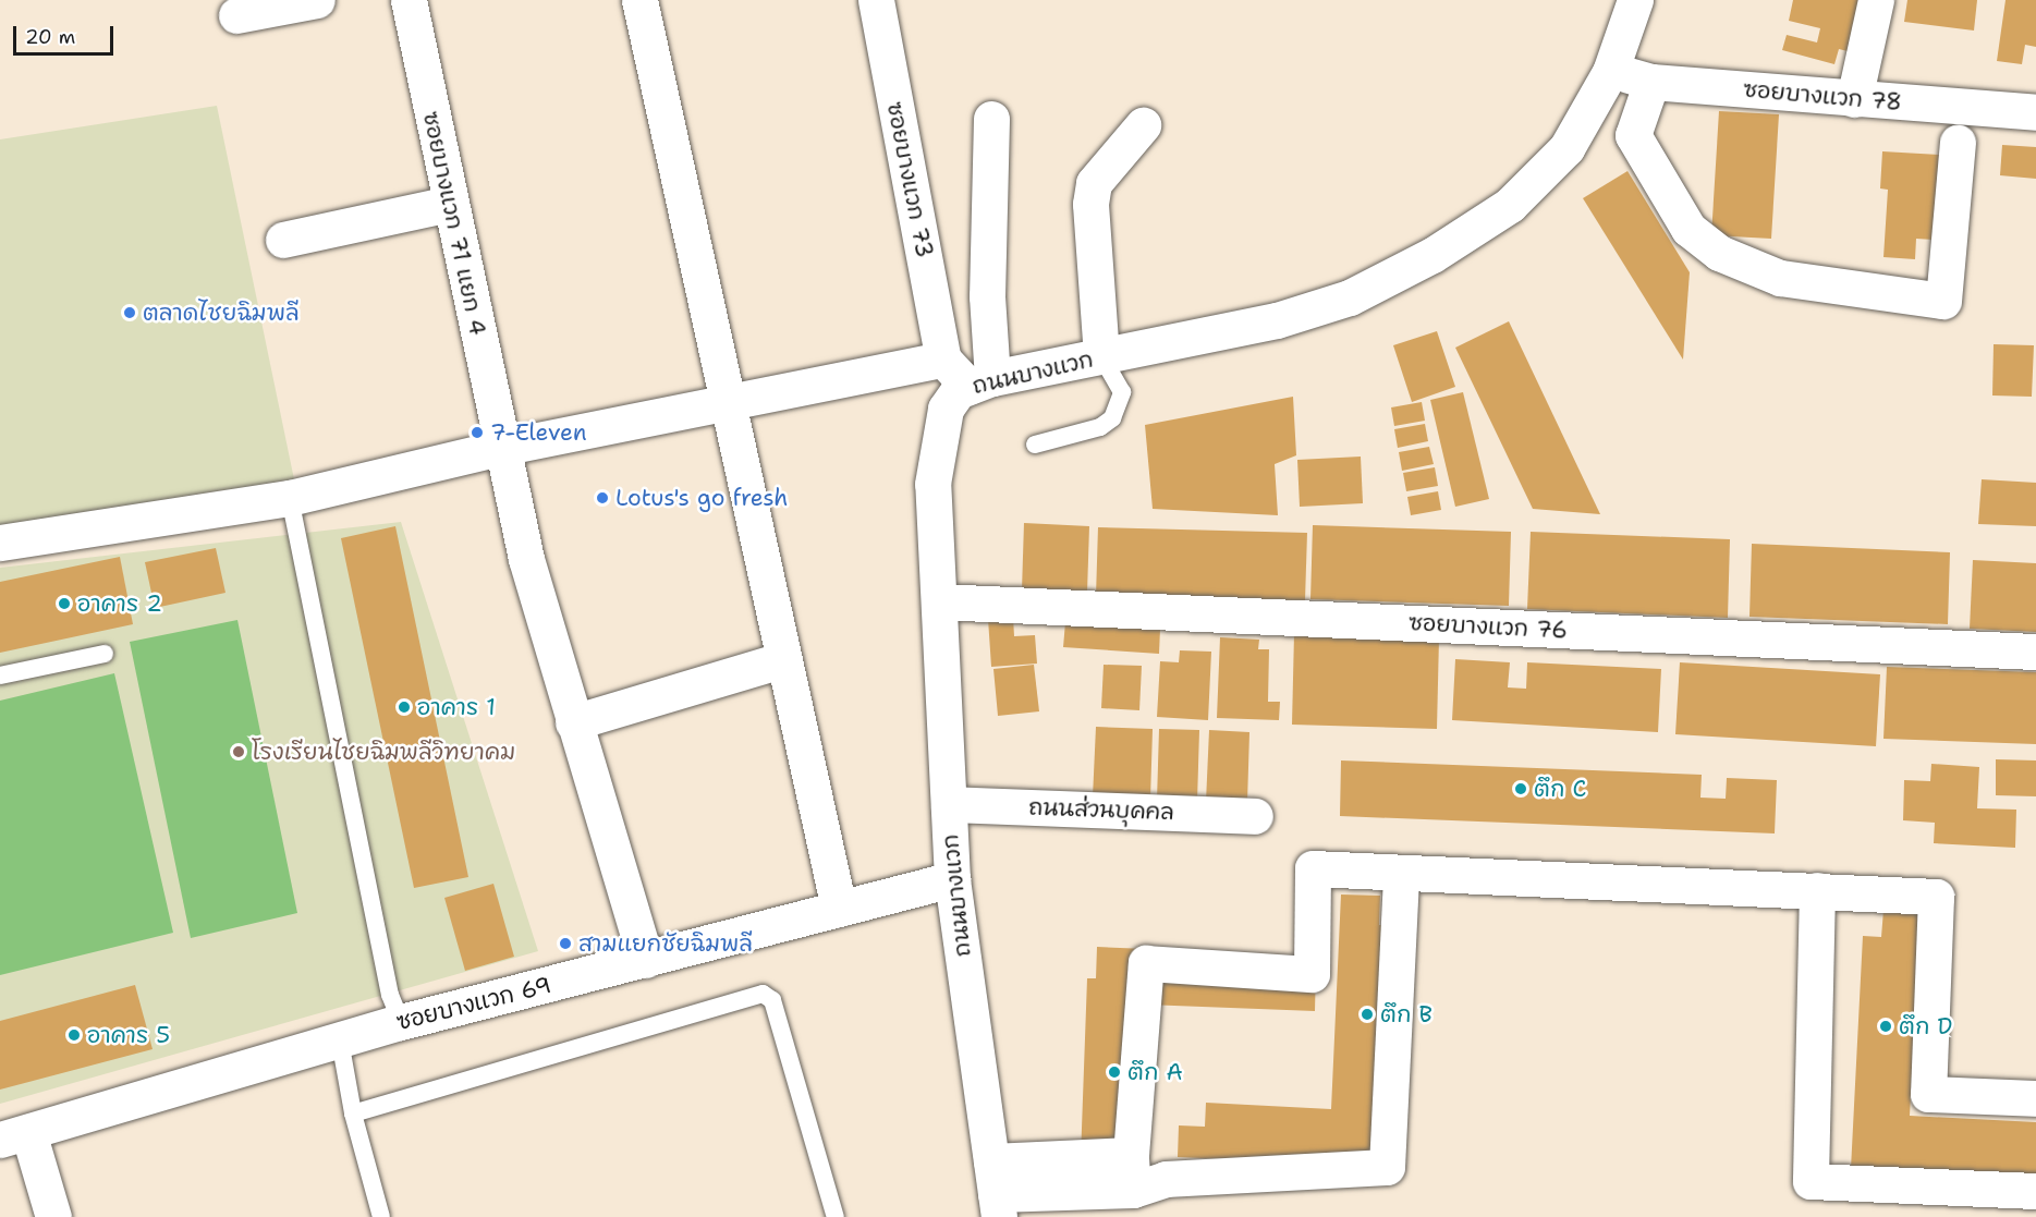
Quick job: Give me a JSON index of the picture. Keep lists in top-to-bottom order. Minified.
{"streets":{"street":["ซอยบางแวก 78","ซอยบางแวก 73","ซอยบางแวก 71 แยก 4","ถนนบางแวก","ซอยบางแวก 76","ถนนส่วนบุคคล","ซอยบางแวก 69"]},"crossings":[["ซอยบางแวก 78","ถนนบางแวก"],["ซอยบางแวก 71 แยก 4","ซอยบางแวก 69"],["ถนนบางแวก","ซอยบางแวก 76"],["ถนนบางแวก","ถนนส่วนบุคคล"],["ถนนบางแวก","ซอยบางแวก 69"]],"places":["ตลาดไชยฉิมพลี","7-Eleven","Lotus's go fresh","อาคาร 2","อาคาร 1","โรงเรียนไชยฉิมพลีวิทยาคม","ตึก C","สามแยกชัยฉิมพลี","ตึก B","ตึก D","อาคาร 5","ตึก A"],"scale_bar":"20 m"}
